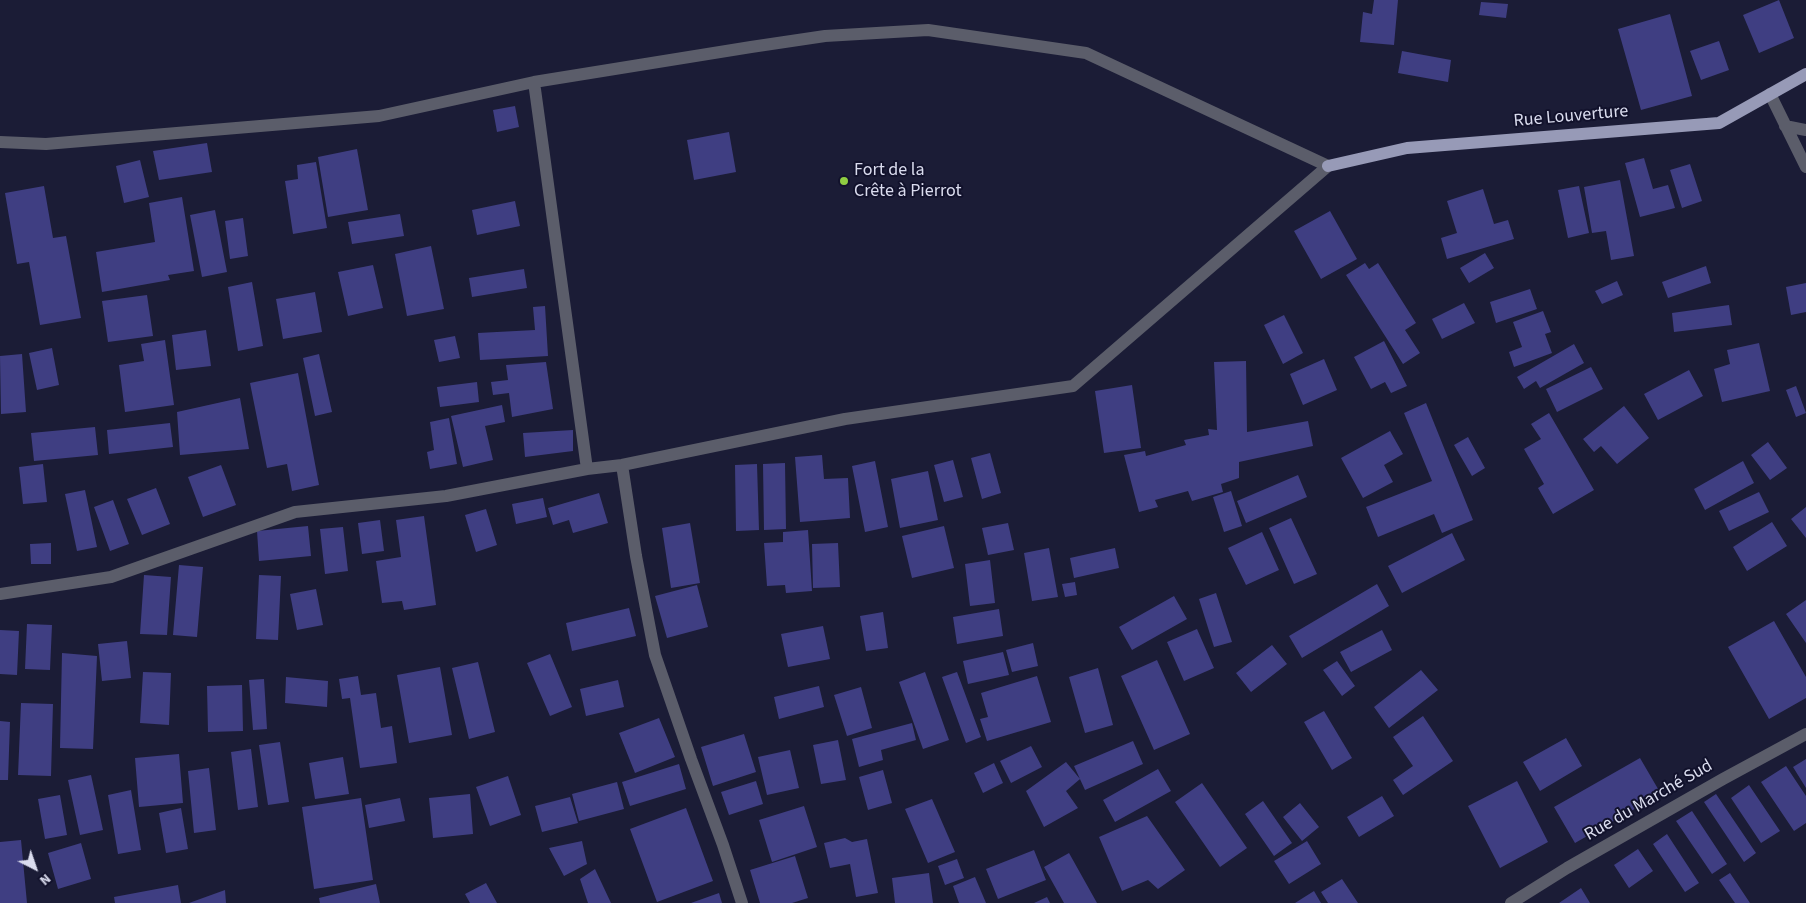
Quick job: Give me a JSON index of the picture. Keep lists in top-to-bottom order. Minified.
{"streets":{"main road":["Rue Louverture"],"street":["Rue du Marché Sud"]},"places":["Fort de la Crête à Pierrot"],"north":"bottom right"}
